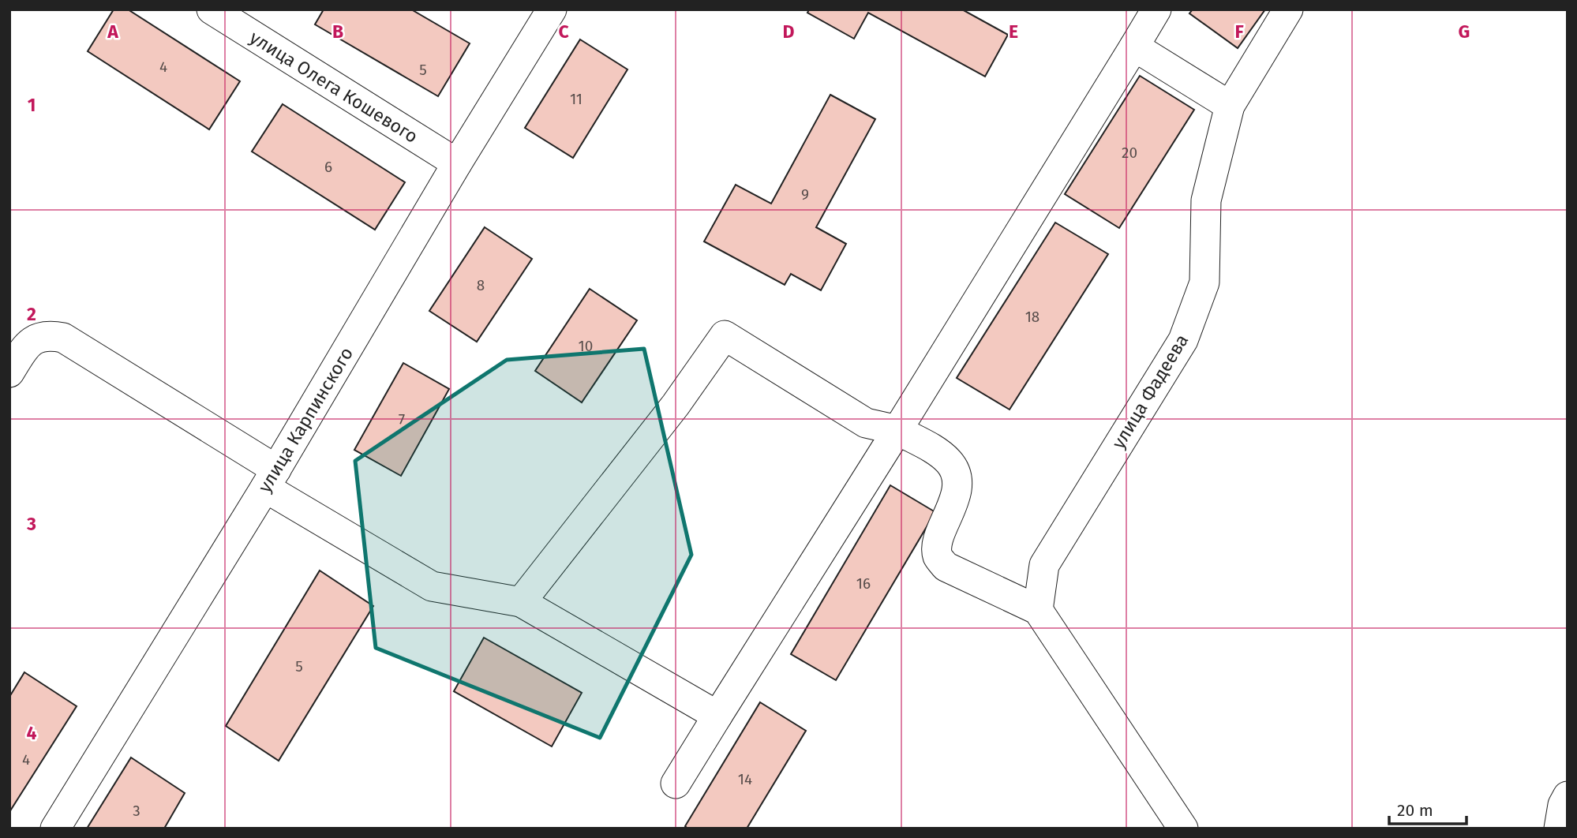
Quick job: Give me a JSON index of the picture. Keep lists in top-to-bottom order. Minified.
{"streets":{"street":["улица Олега Кошевого","улица Фадеева","улица Карпинского"]},"crossings":[["улица Олега Кошевого","улица Карпинского"]],"house_numbers":["4","5","11","20","6","9","8","18","10","7","16","5","4","14","3"],"scale_bar":"20 m","grid":{"columns":["A","B","C","D","E","F","G"],"rows":["1","2","3","4"]}}
